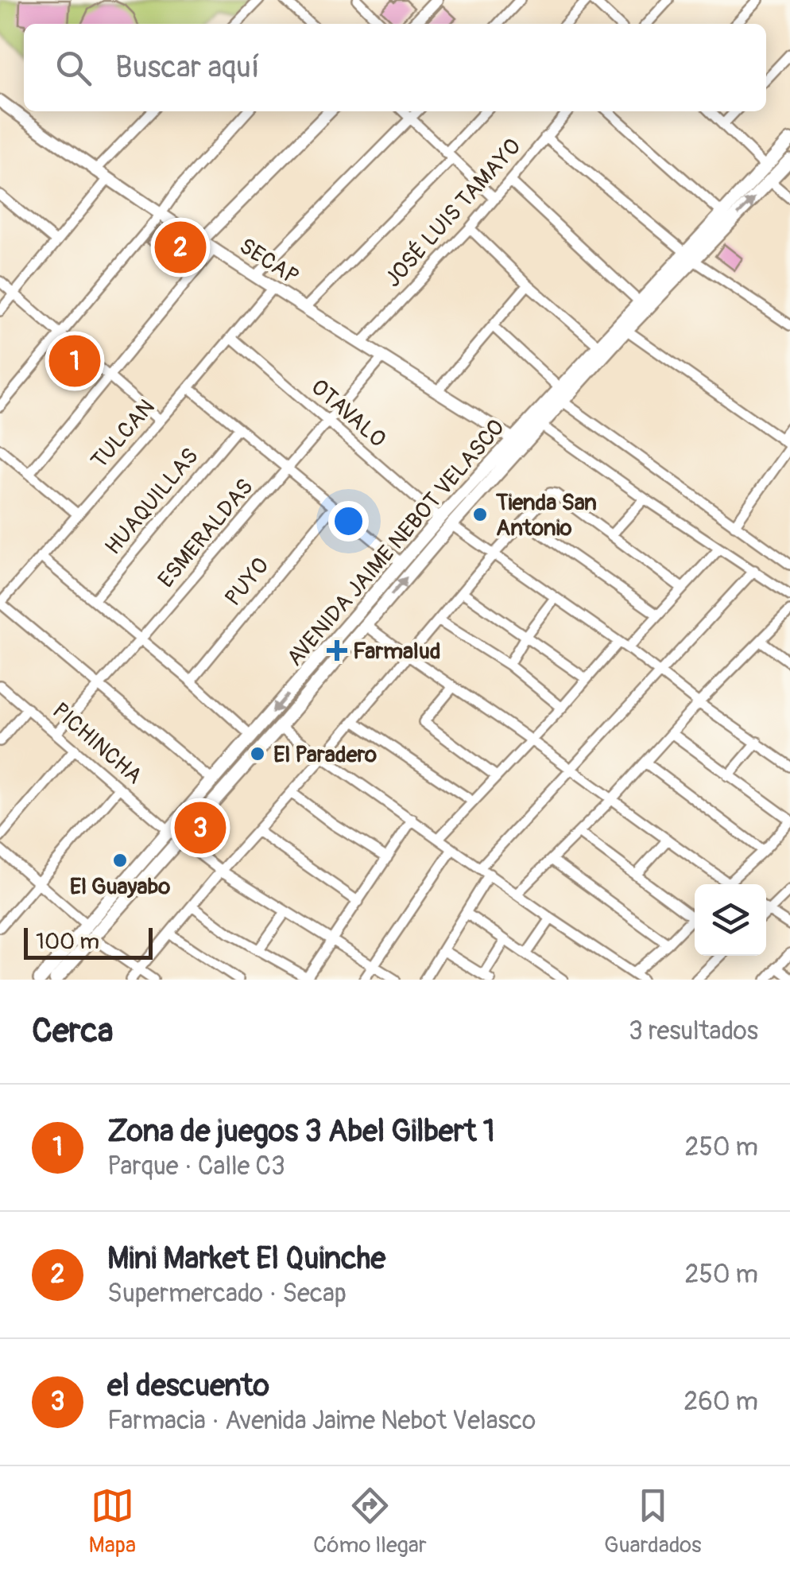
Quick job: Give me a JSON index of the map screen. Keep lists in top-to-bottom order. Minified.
{"streets":{"main road":["AVENIDA JAIME NEBOT VELASCO"],"street":["JOSÉ LUIS TAMAYO","SECAP","OTAVALO","TULCAN","HUAQUILLAS","ESMERALDAS","PUYO","PICHINCHA"]},"crossings":[["JOSÉ LUIS TAMAYO","SECAP"],["SECAP","TULCAN"],["SECAP","ESMERALDAS"],["SECAP","AVENIDA JAIME NEBOT VELASCO"],["OTAVALO","TULCAN"],["OTAVALO","ESMERALDAS"],["OTAVALO","AVENIDA JAIME NEBOT VELASCO"],["ESMERALDAS","PICHINCHA"],["AVENIDA JAIME NEBOT VELASCO","PICHINCHA"]],"places":{"other":["Tienda San Antonio","El Paradero","El Guayabo"],"health":["Farmalud"]},"scale_bar":"100 m","page":{"search":"Buscar aquí","pins":["2","1","3"],"scale":"100 m","heading":["Cerca","3 resultados"],"list":[{"mark":"1","name":"Zona de juegos 3 Abel Gilbert 1","note":"Parque · Calle C3","value":"250 m"},{"mark":"2","name":"Mini Market El Quinche","note":"Supermercado · Secap","value":"250 m"},{"mark":"3","name":"el descuento","note":"Farmacia · Avenida Jaime Nebot Velasco","value":"260 m"}],"nav":["Mapa","Cómo llegar","Guardados"]}}
